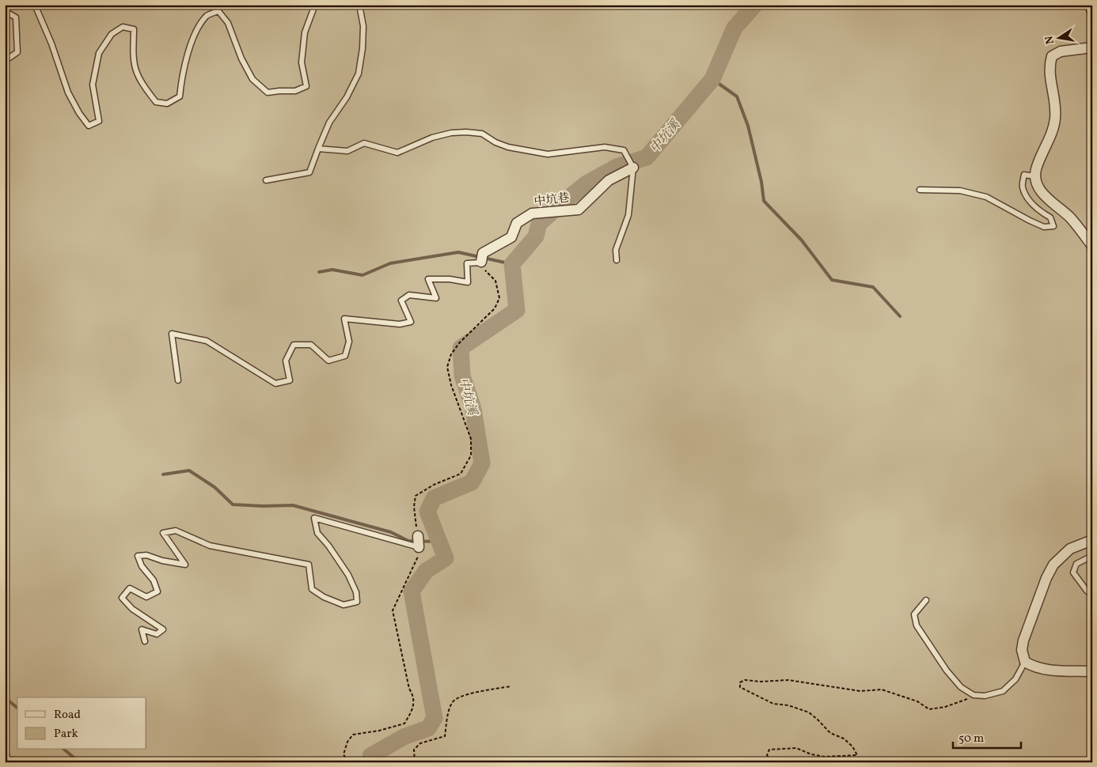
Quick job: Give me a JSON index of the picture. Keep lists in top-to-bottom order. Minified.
{"streets":{"street":["中坑巷"]},"water":["中坑溪"],"legend":["Road","Park"],"scale_bar":"50 m","north":"left"}
